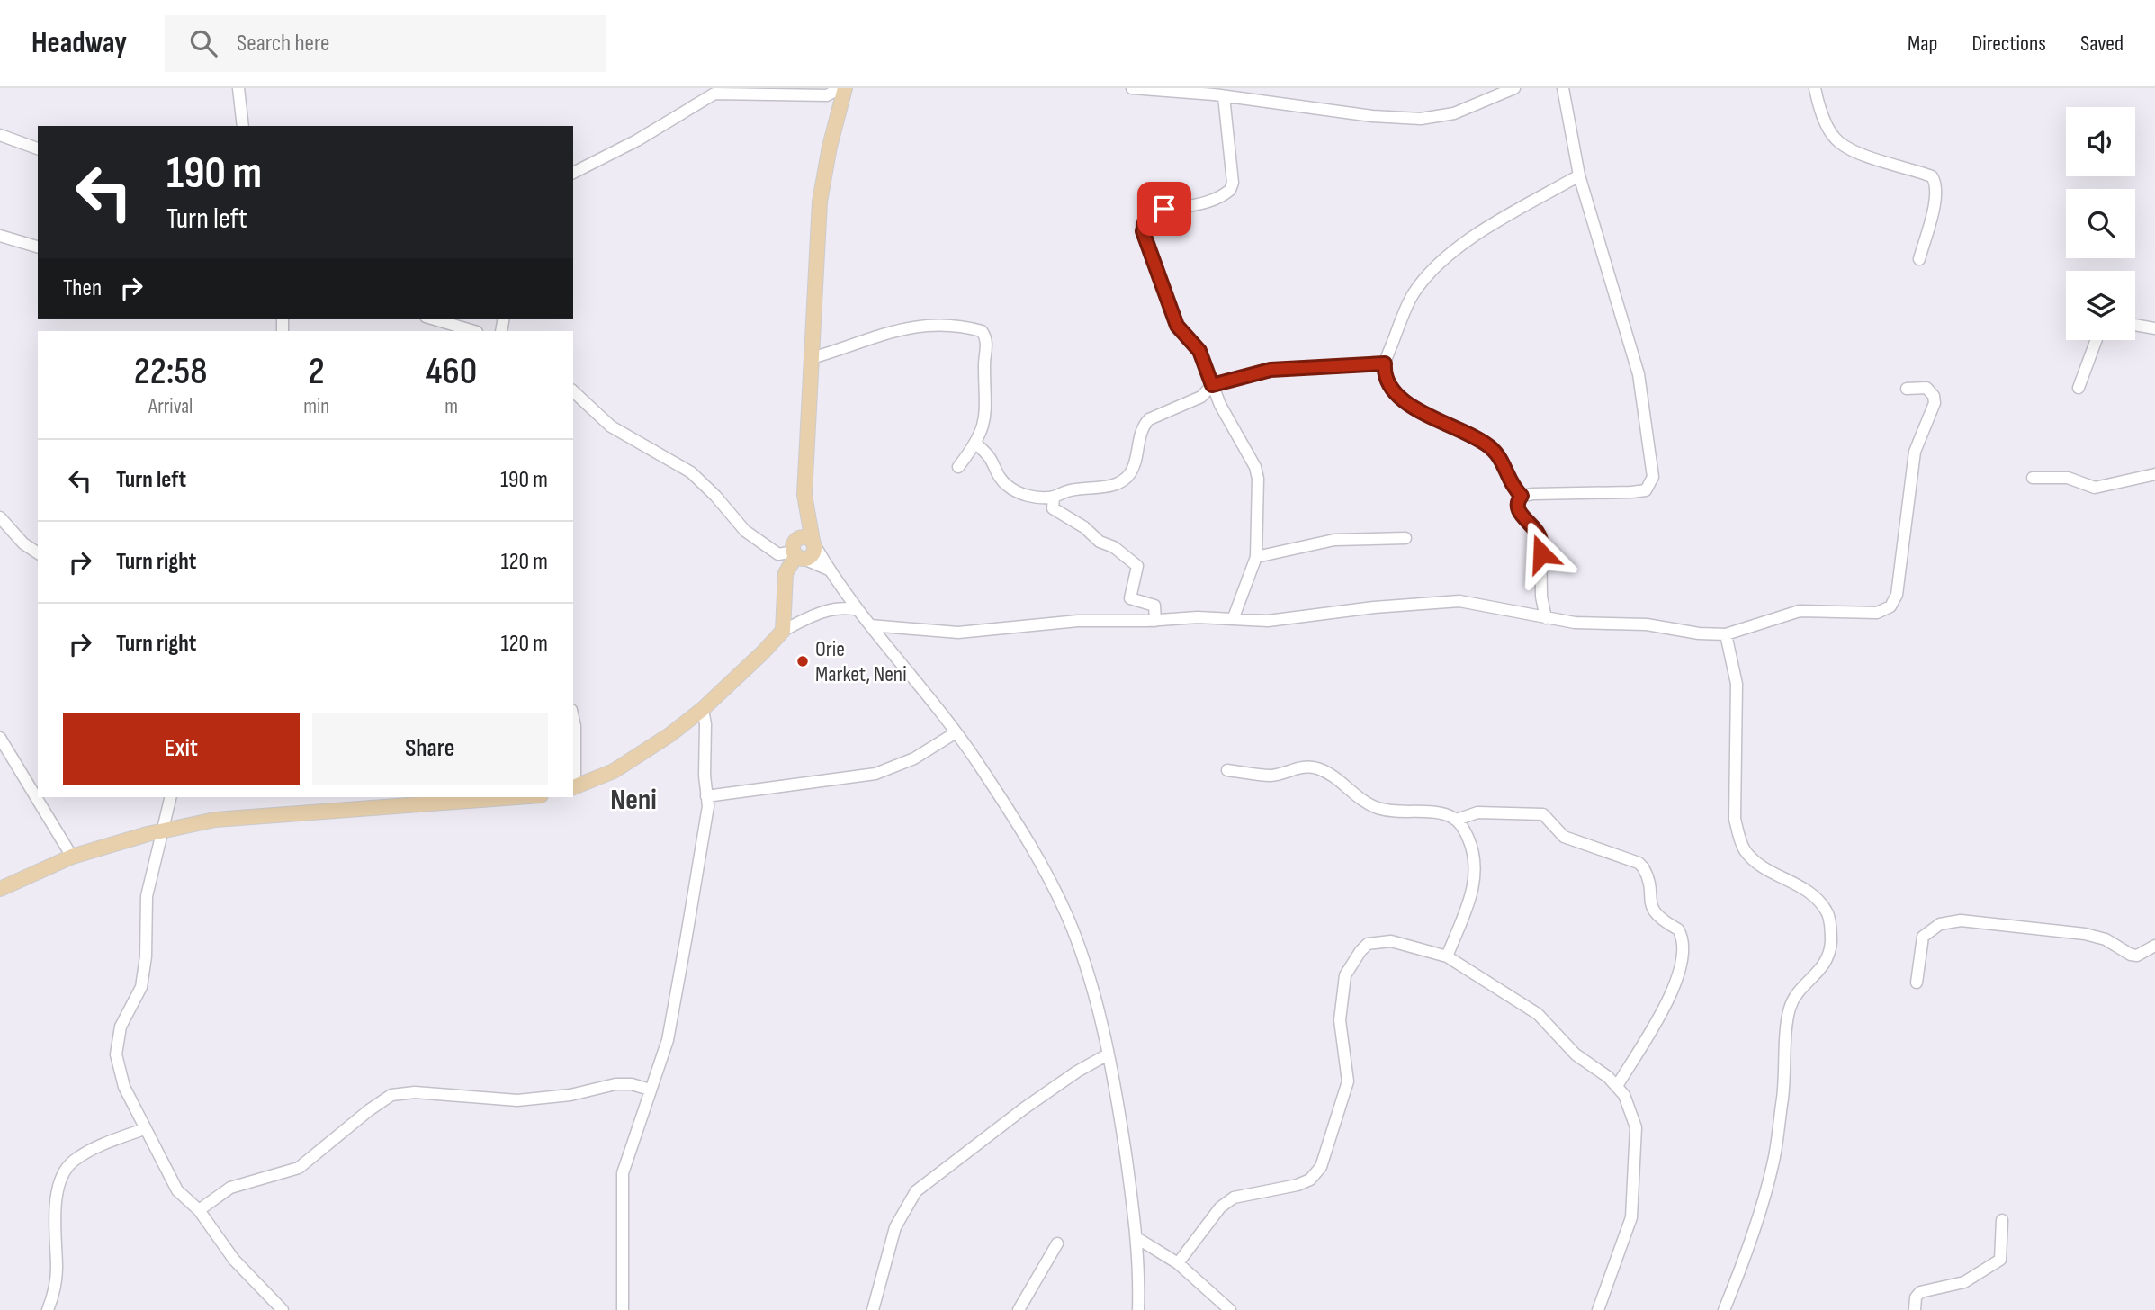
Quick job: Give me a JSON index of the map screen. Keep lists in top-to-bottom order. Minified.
{"districts":["Neni"],"places":["Orie Market, Neni"],"page":{"header":"Headway","search":"Search here","nav":["Map","Directions","Saved"],"turn":["190 m","Turn left"],"then":"Then","eta":["22:58","Arrival","2","min","460","m"],"list":[{"name":"Turn left","value":"190 m"},{"name":"Turn right","value":"120 m"},{"name":"Turn right","value":"120 m"}],"buttons":["Exit","Share"]}}
